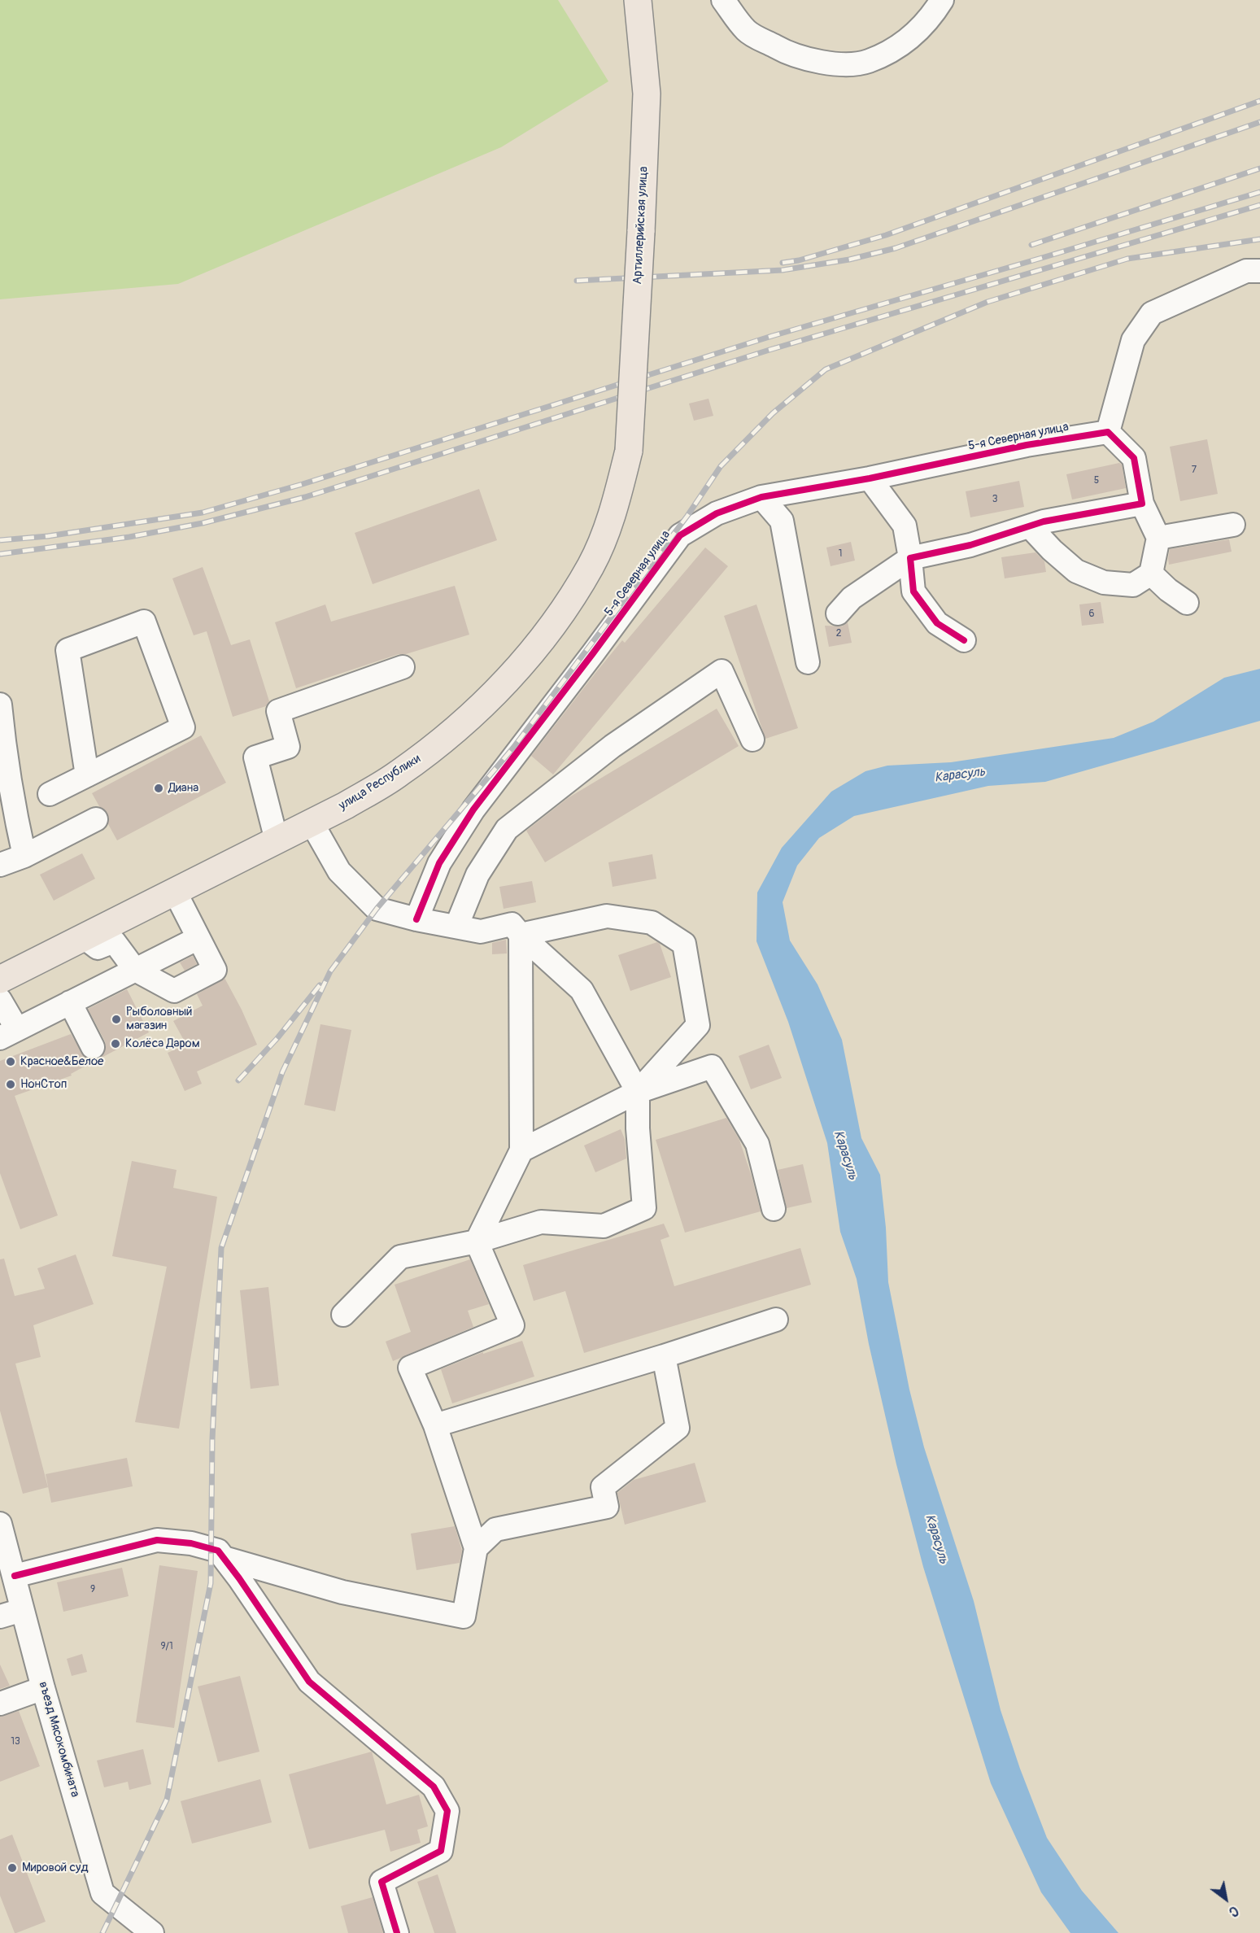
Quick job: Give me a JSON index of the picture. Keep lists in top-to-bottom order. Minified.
{"streets":{"main road":["Артиллерийская улица","улица Республики"],"street":["5-я Северная улица","въезд Мясокомбината"]},"crossings":[["Артиллерийская улица","улица Республики"]],"water":["Карасуль"],"places":["Диана","Рыболовный магазин","Колёса Даром","Красное&Белое","НонСтоп","Мировой суд"],"house_numbers":["7","5","3","1","6","2","9","9/1","13"],"north":"bottom right"}
